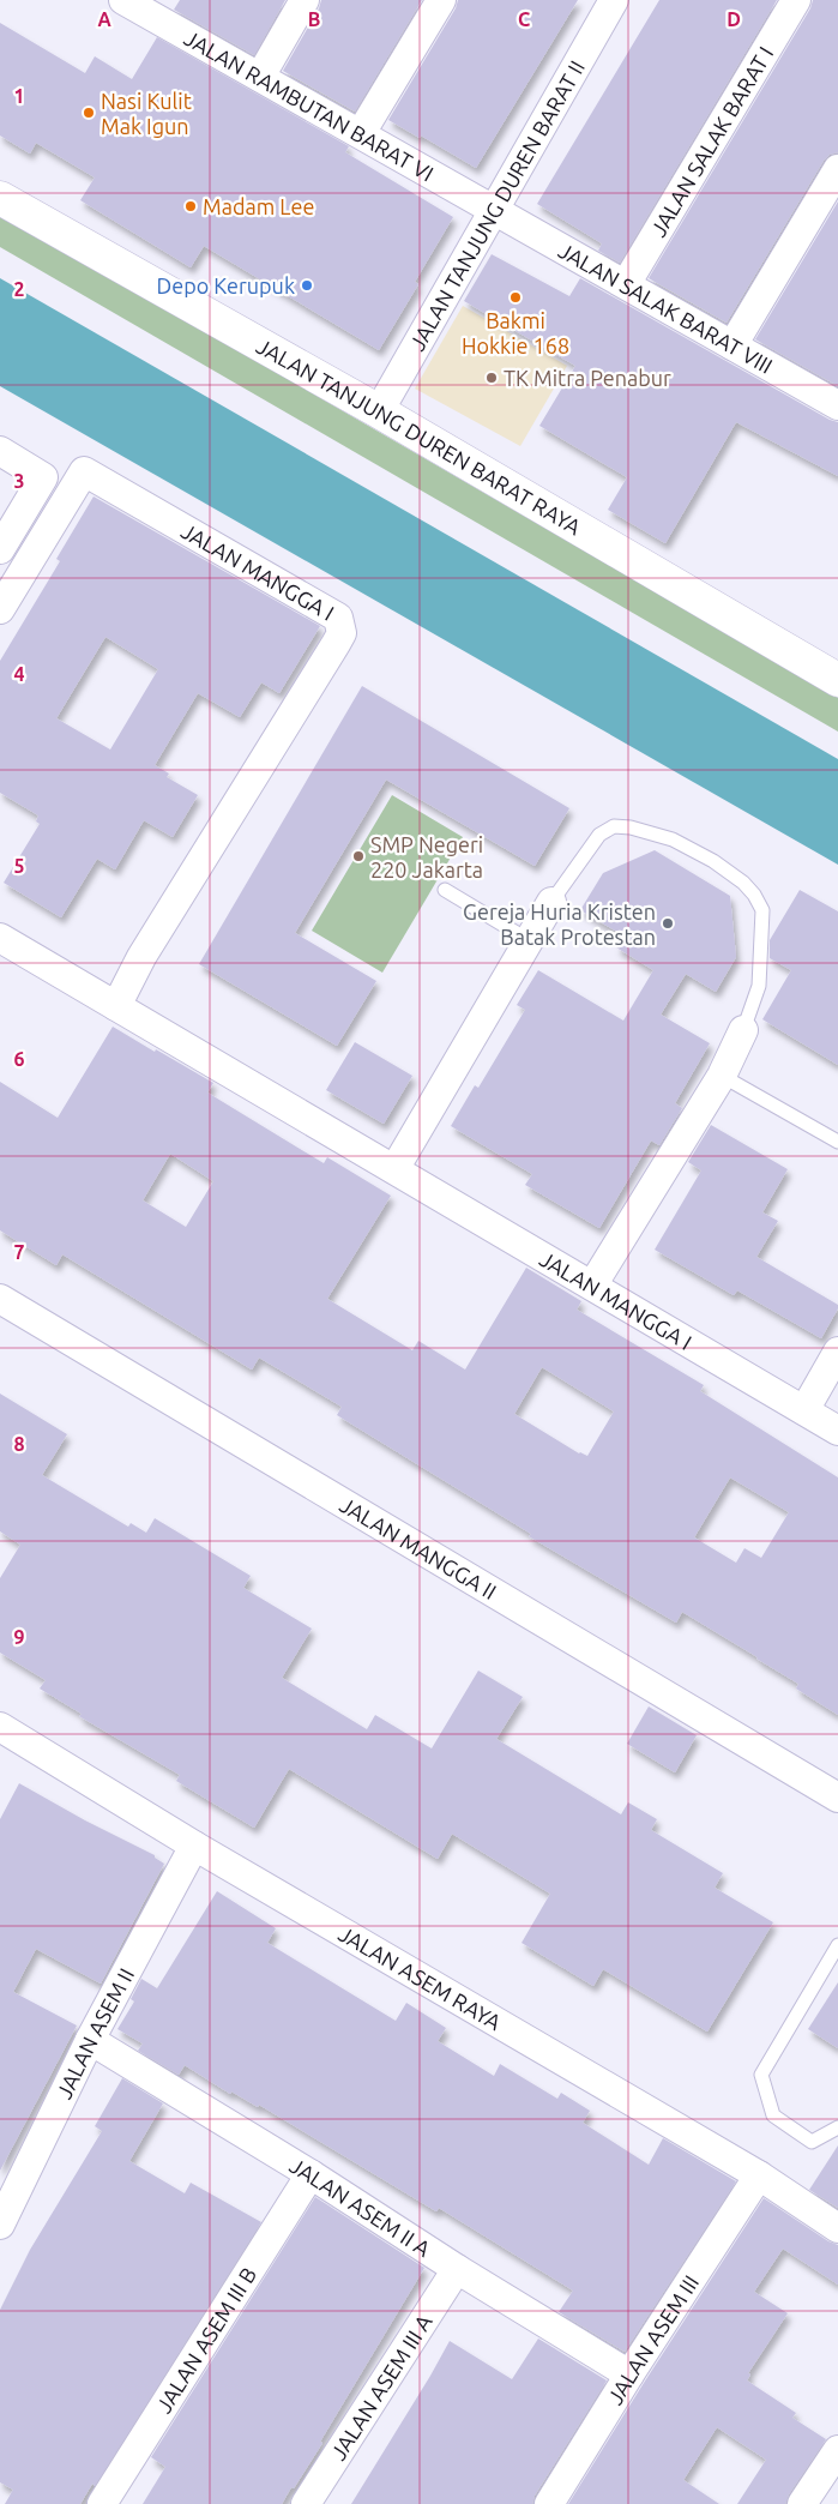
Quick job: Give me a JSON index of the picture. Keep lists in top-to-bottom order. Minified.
{"streets":{"street":["JALAN RAMBUTAN BARAT VI","JALAN SALAK BARAT I","JALAN TANJUNG DUREN BARAT II","JALAN SALAK BARAT VIII","JALAN TANJUNG DUREN BARAT RAYA","JALAN MANGGA I","JALAN MANGGA II","JALAN ASEM RAYA","JALAN ASEM II","JALAN ASEM II A","JALAN ASEM III B","JALAN ASEM III","JALAN ASEM III A"]},"crossings":[["JALAN RAMBUTAN BARAT VI","JALAN TANJUNG DUREN BARAT II"],["JALAN RAMBUTAN BARAT VI","JALAN SALAK BARAT VIII"],["JALAN SALAK BARAT I","JALAN SALAK BARAT VIII"],["JALAN TANJUNG DUREN BARAT II","JALAN SALAK BARAT VIII"],["JALAN TANJUNG DUREN BARAT II","JALAN TANJUNG DUREN BARAT RAYA"],["JALAN ASEM RAYA","JALAN ASEM II"],["JALAN ASEM RAYA","JALAN ASEM III"],["JALAN ASEM II","JALAN ASEM II A"],["JALAN ASEM II A","JALAN ASEM III B"],["JALAN ASEM II A","JALAN ASEM III"],["JALAN ASEM II A","JALAN ASEM III A"]],"places":["Nasi Kulit Mak Igun","Madam Lee","Depo Kerupuk","Bakmi Hokkie 168","TK Mitra Penabur","SMP Negeri 220 Jakarta","Gereja Huria Kristen Batak Protestan"],"grid":{"columns":["A","B","C","D"],"rows":["1","2","3","4","5","6","7","8","9"]}}
